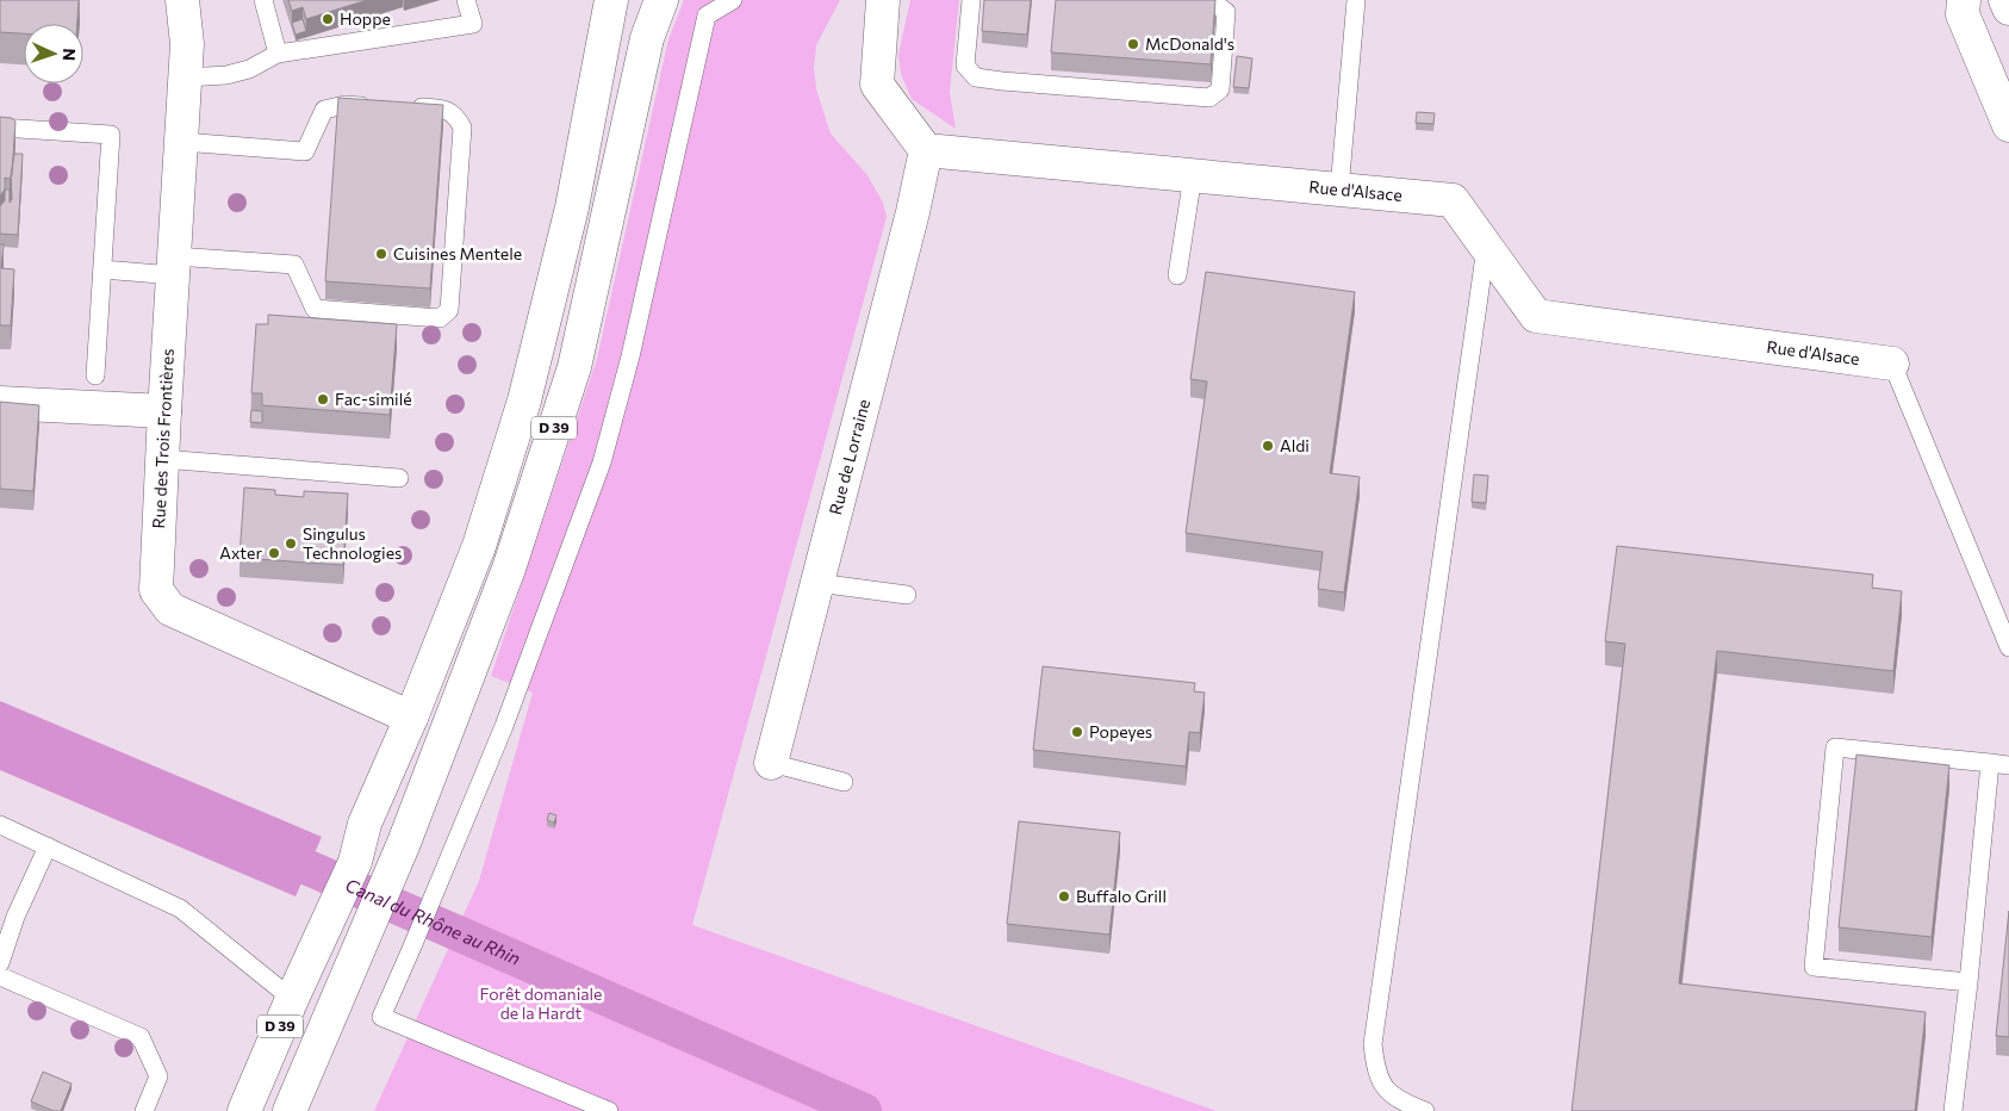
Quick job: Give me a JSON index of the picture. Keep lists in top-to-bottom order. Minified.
{"streets":{"main road":["Rue d'Alsace","D 39","Rue des Trois Frontières","Rue de Lorraine"]},"crossings":[["Rue d'Alsace","Rue de Lorraine"],["D 39","Rue des Trois Frontières"]],"water":["Canal du Rhône au Rhin"],"parks":["Forêt domaniale de la Hardt"],"places":["Hoppe","McDonald's","Cuisines Mentele","Fac-similé","Aldi","Singulus Technologies","Axter","Popeyes","Buffalo Grill"],"north":"right"}
